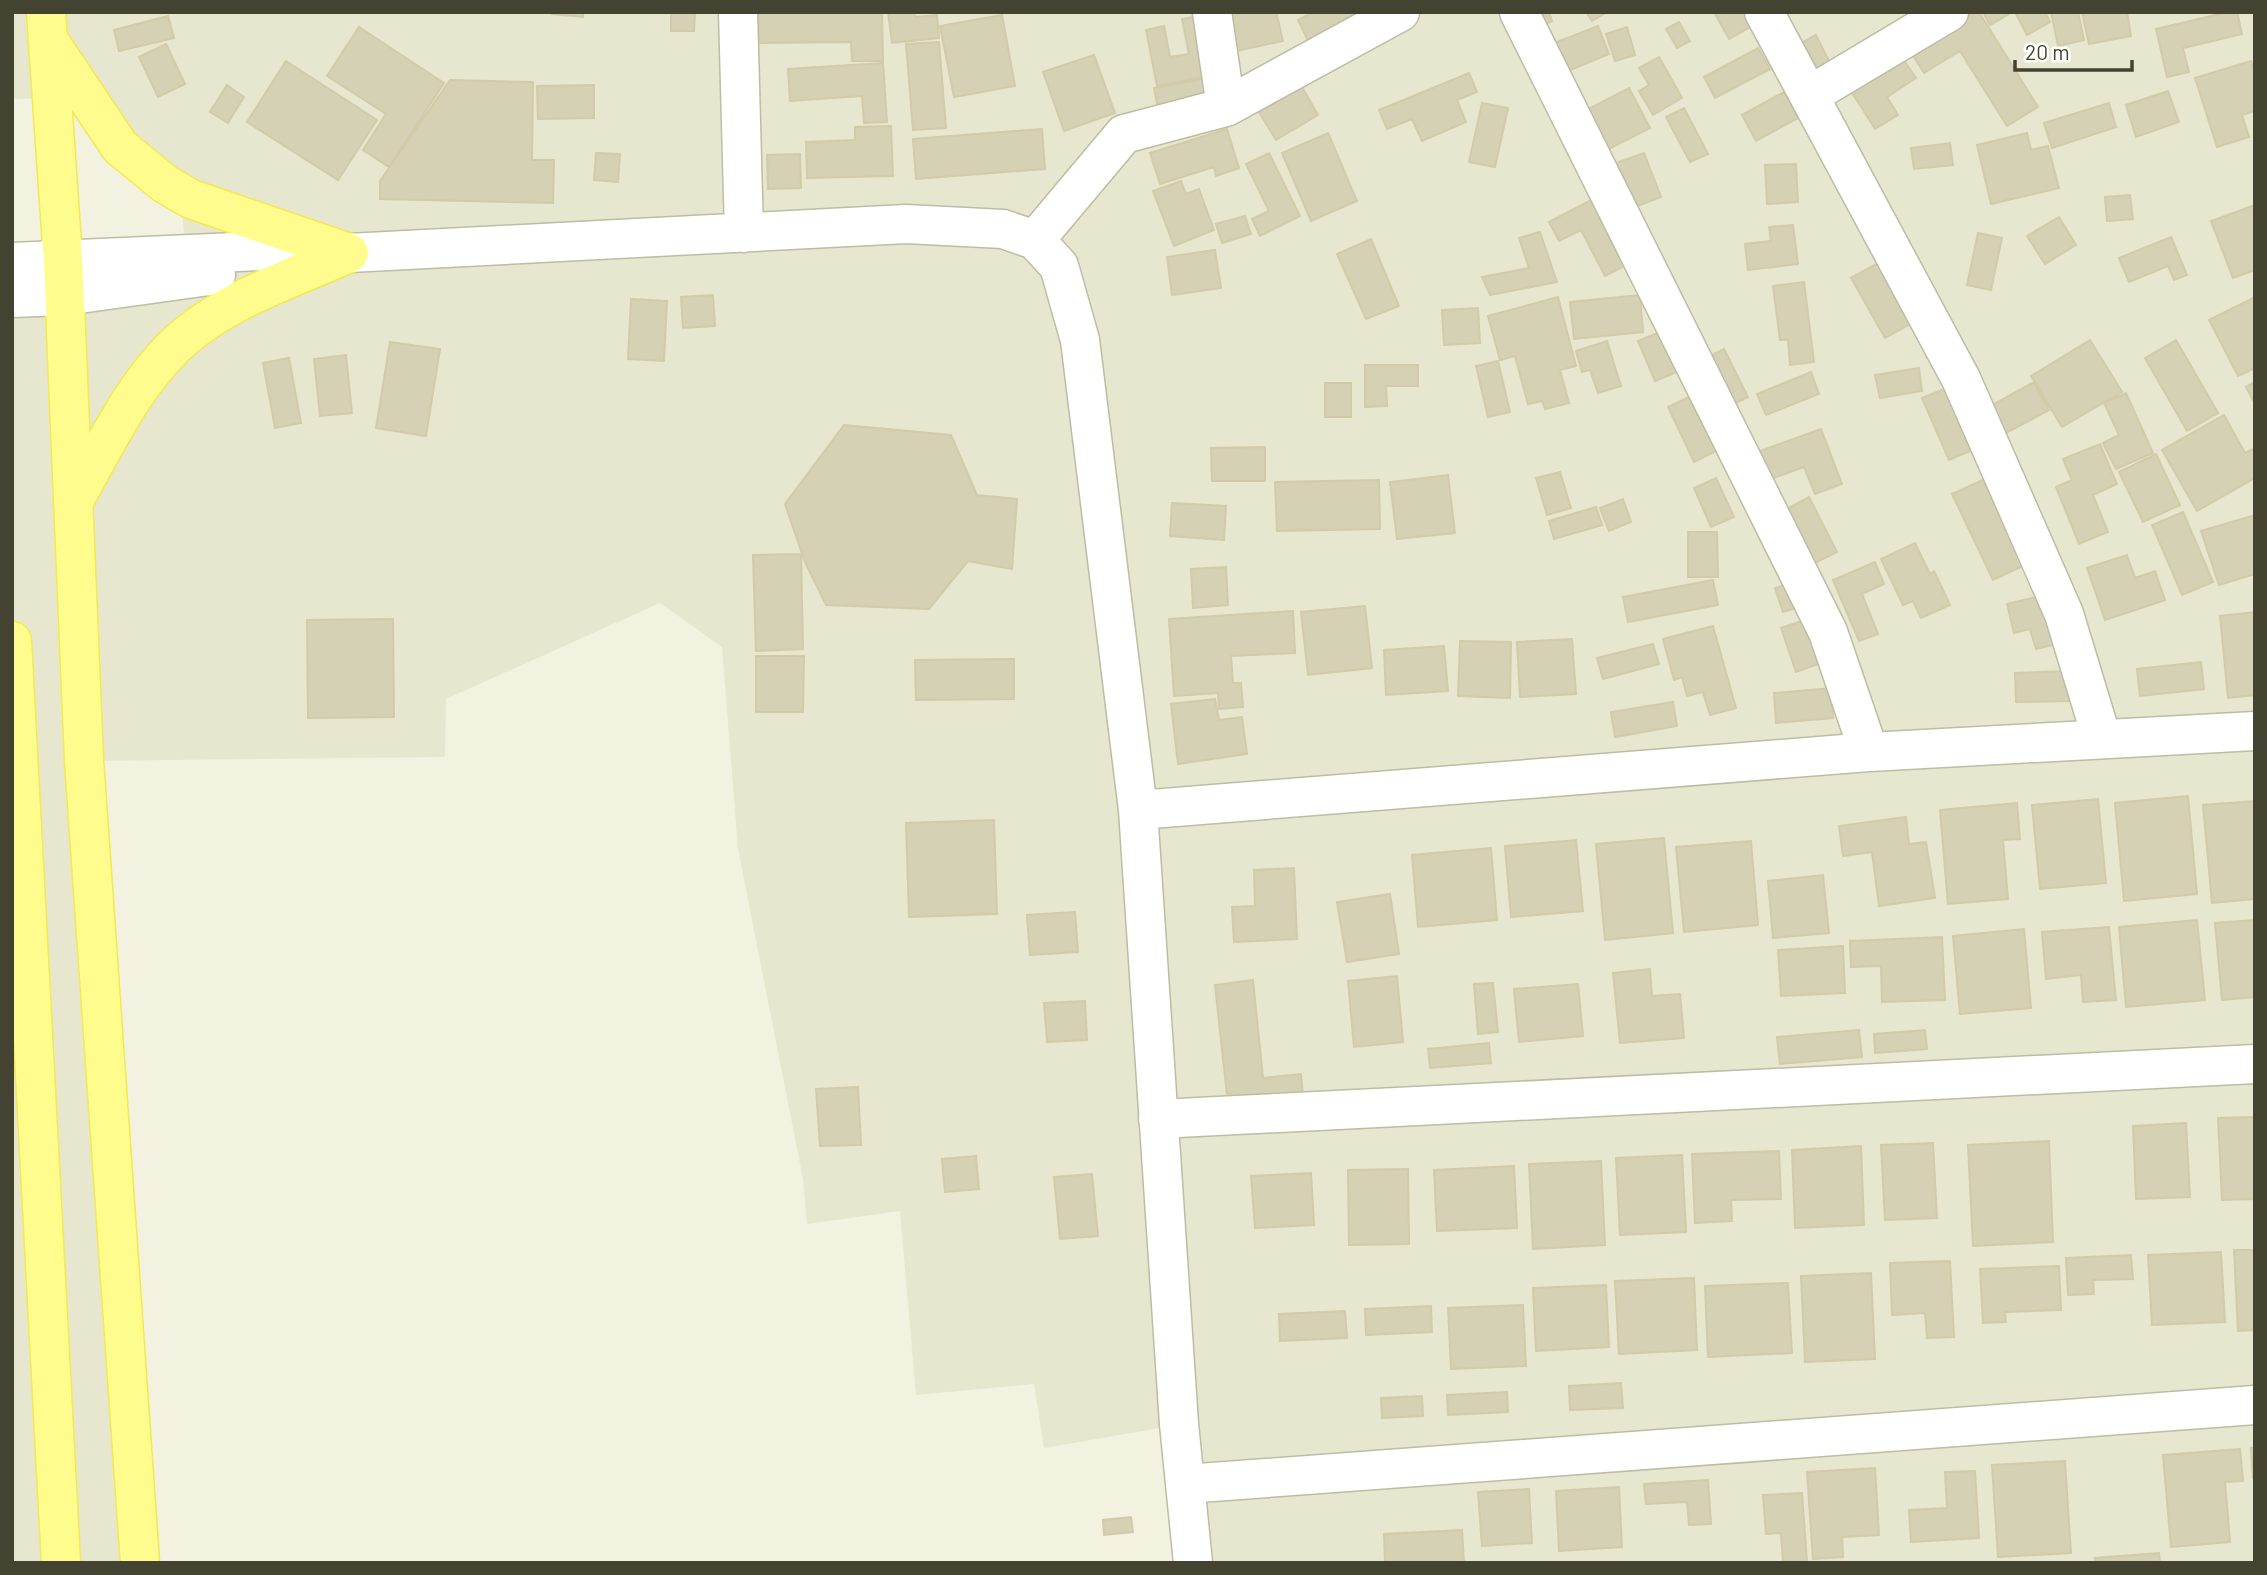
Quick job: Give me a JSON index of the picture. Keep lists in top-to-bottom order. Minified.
{"scale_bar":"20 m"}
